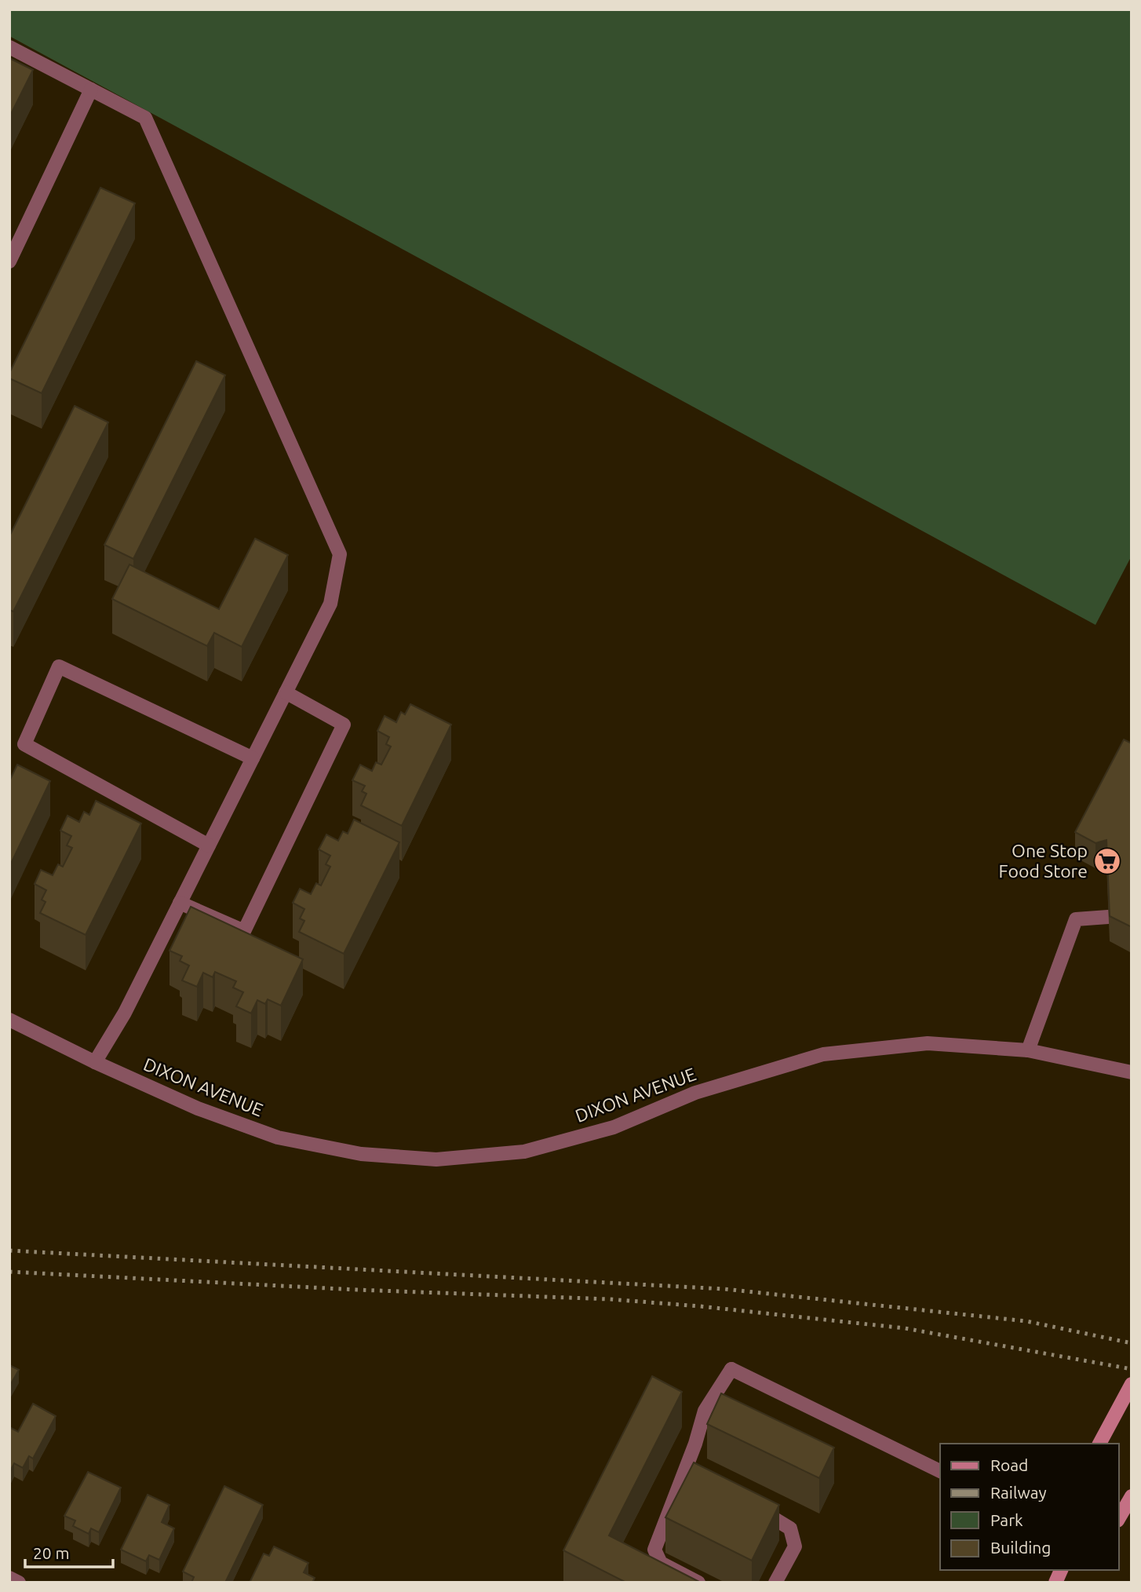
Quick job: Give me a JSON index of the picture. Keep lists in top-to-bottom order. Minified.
{"streets":{"street":["DIXON AVENUE"]},"places":{"supermarket":["One Stop Food Store"]},"legend":["Road","Railway","Park","Building"],"scale_bar":"20 m"}
